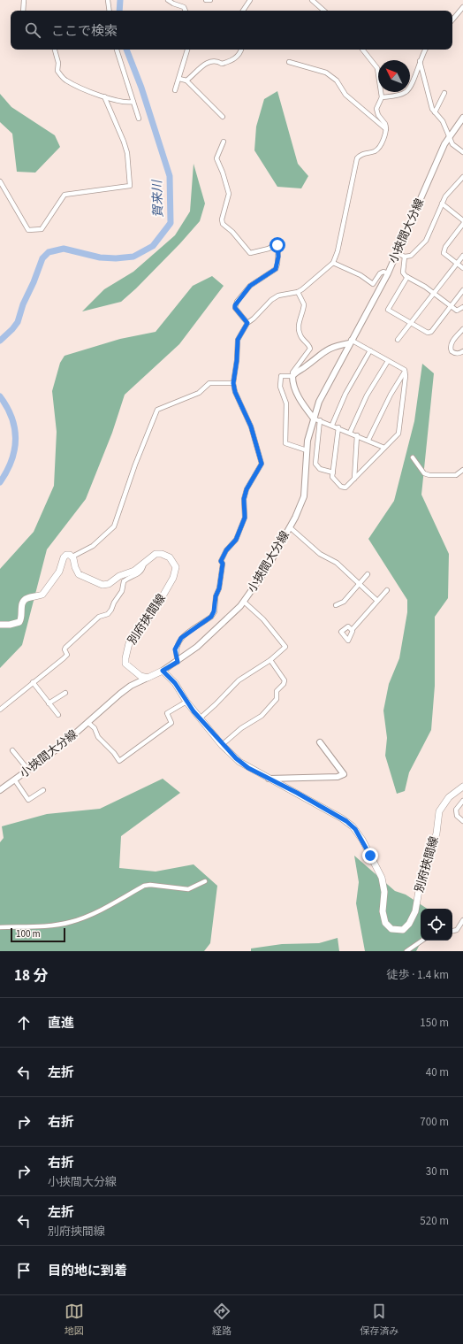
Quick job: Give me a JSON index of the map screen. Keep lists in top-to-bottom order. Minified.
{"streets":{"main road":["小挾間大分線","別府挾間線"]},"crossings":[["小挾間大分線","別府挾間線"]],"water":["賀来川"],"scale_bar":"100 m","north":"top left","page":{"search":"ここで検索","scale":"100 m","heading":["18 分","徒歩 · 1.4 km"],"list":[["直進","150 m"],["左折","40 m"],["右折","700 m"],["右折","小挾間大分線","30 m"],["左折","別府挾間線","520 m"],"目的地に到着"],"nav":["地図","経路","保存済み"]}}
